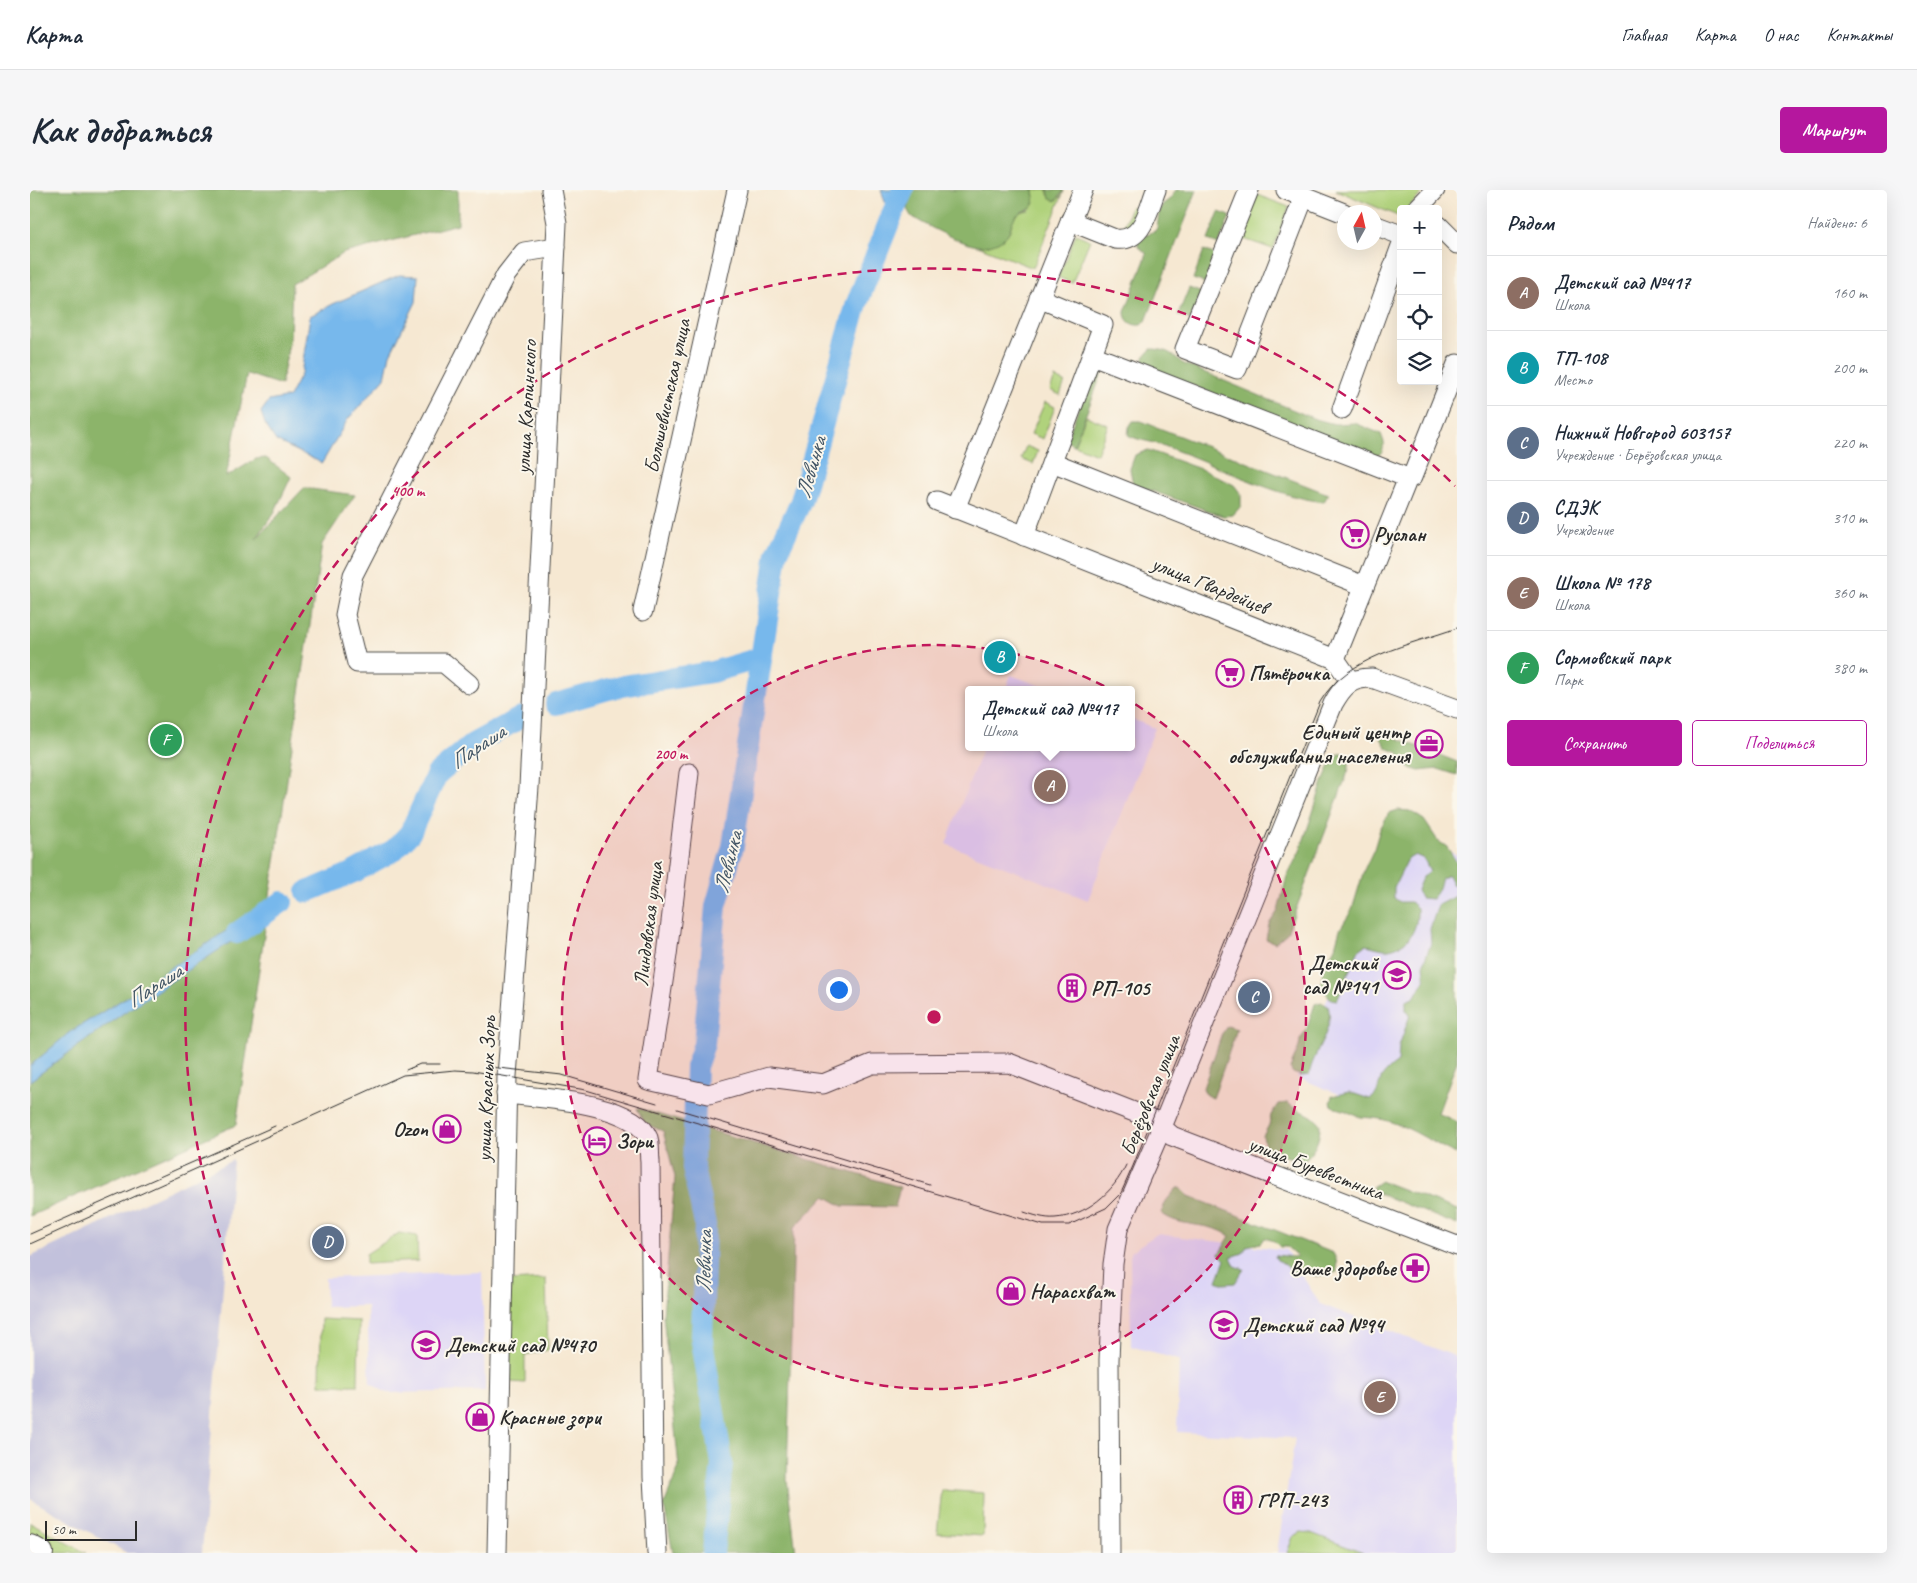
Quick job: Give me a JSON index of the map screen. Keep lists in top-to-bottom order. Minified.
{"streets":{"street":["Большевистская улица","улица Карпинского","улица Гвардейцев","Линдовская улица","улица Красных Зорь","Берёзовская улица","улица Буревестника"]},"crossings":[["улица Карпинского","улица Красных Зорь"],["Линдовская улица","улица Буревестника"],["Берёзовская улица","улица Буревестника"]],"water":["Левинка","Параша"],"places":{"supermarket":["Руслан","Пятёрочка"],"office":["Единый центр обслуживания населения"],"school or university":["Детский сад №141","Детский сад №94","Детский сад №470"],"building":["РП-105","ГРП-243"],"shop":["Ozon","Нарасхват","Красные зори"],"hotel":["Зори"],"pharmacy":["Ваше здоровье"]},"scale_bar":"50 m","north":"top","page":{"header":"Карта","nav":["Главная","Карта","О нас","Контакты"],"buttons":["Маршрут",["Сохранить","Поделиться"]],"title":"Как добраться","heading":["Рядом","Найдено: 6"],"map_buttons":["+","−"],"list":[{"mark":"A","name":"Детский сад №417","note":"Школа","value":"160 m"},{"mark":"B","name":"ТП-108","note":"Место","value":"200 m"},{"mark":"C","name":"Нижний Новгород 603157","note":"Учреждение · Берёзовская улица","value":"220 m"},{"mark":"D","name":"СДЭК","note":"Учреждение","value":"310 m"},{"mark":"E","name":"Школа № 178","note":"Школа","value":"360 m"},{"mark":"F","name":"Сормовский парк","note":"Парк","value":"380 m"}],"pins":["B","F","A","C","D","E"],"popup":["Детский сад №417","Школа"],"scale":"50 m"},"rings":["400 m","200 m"]}
